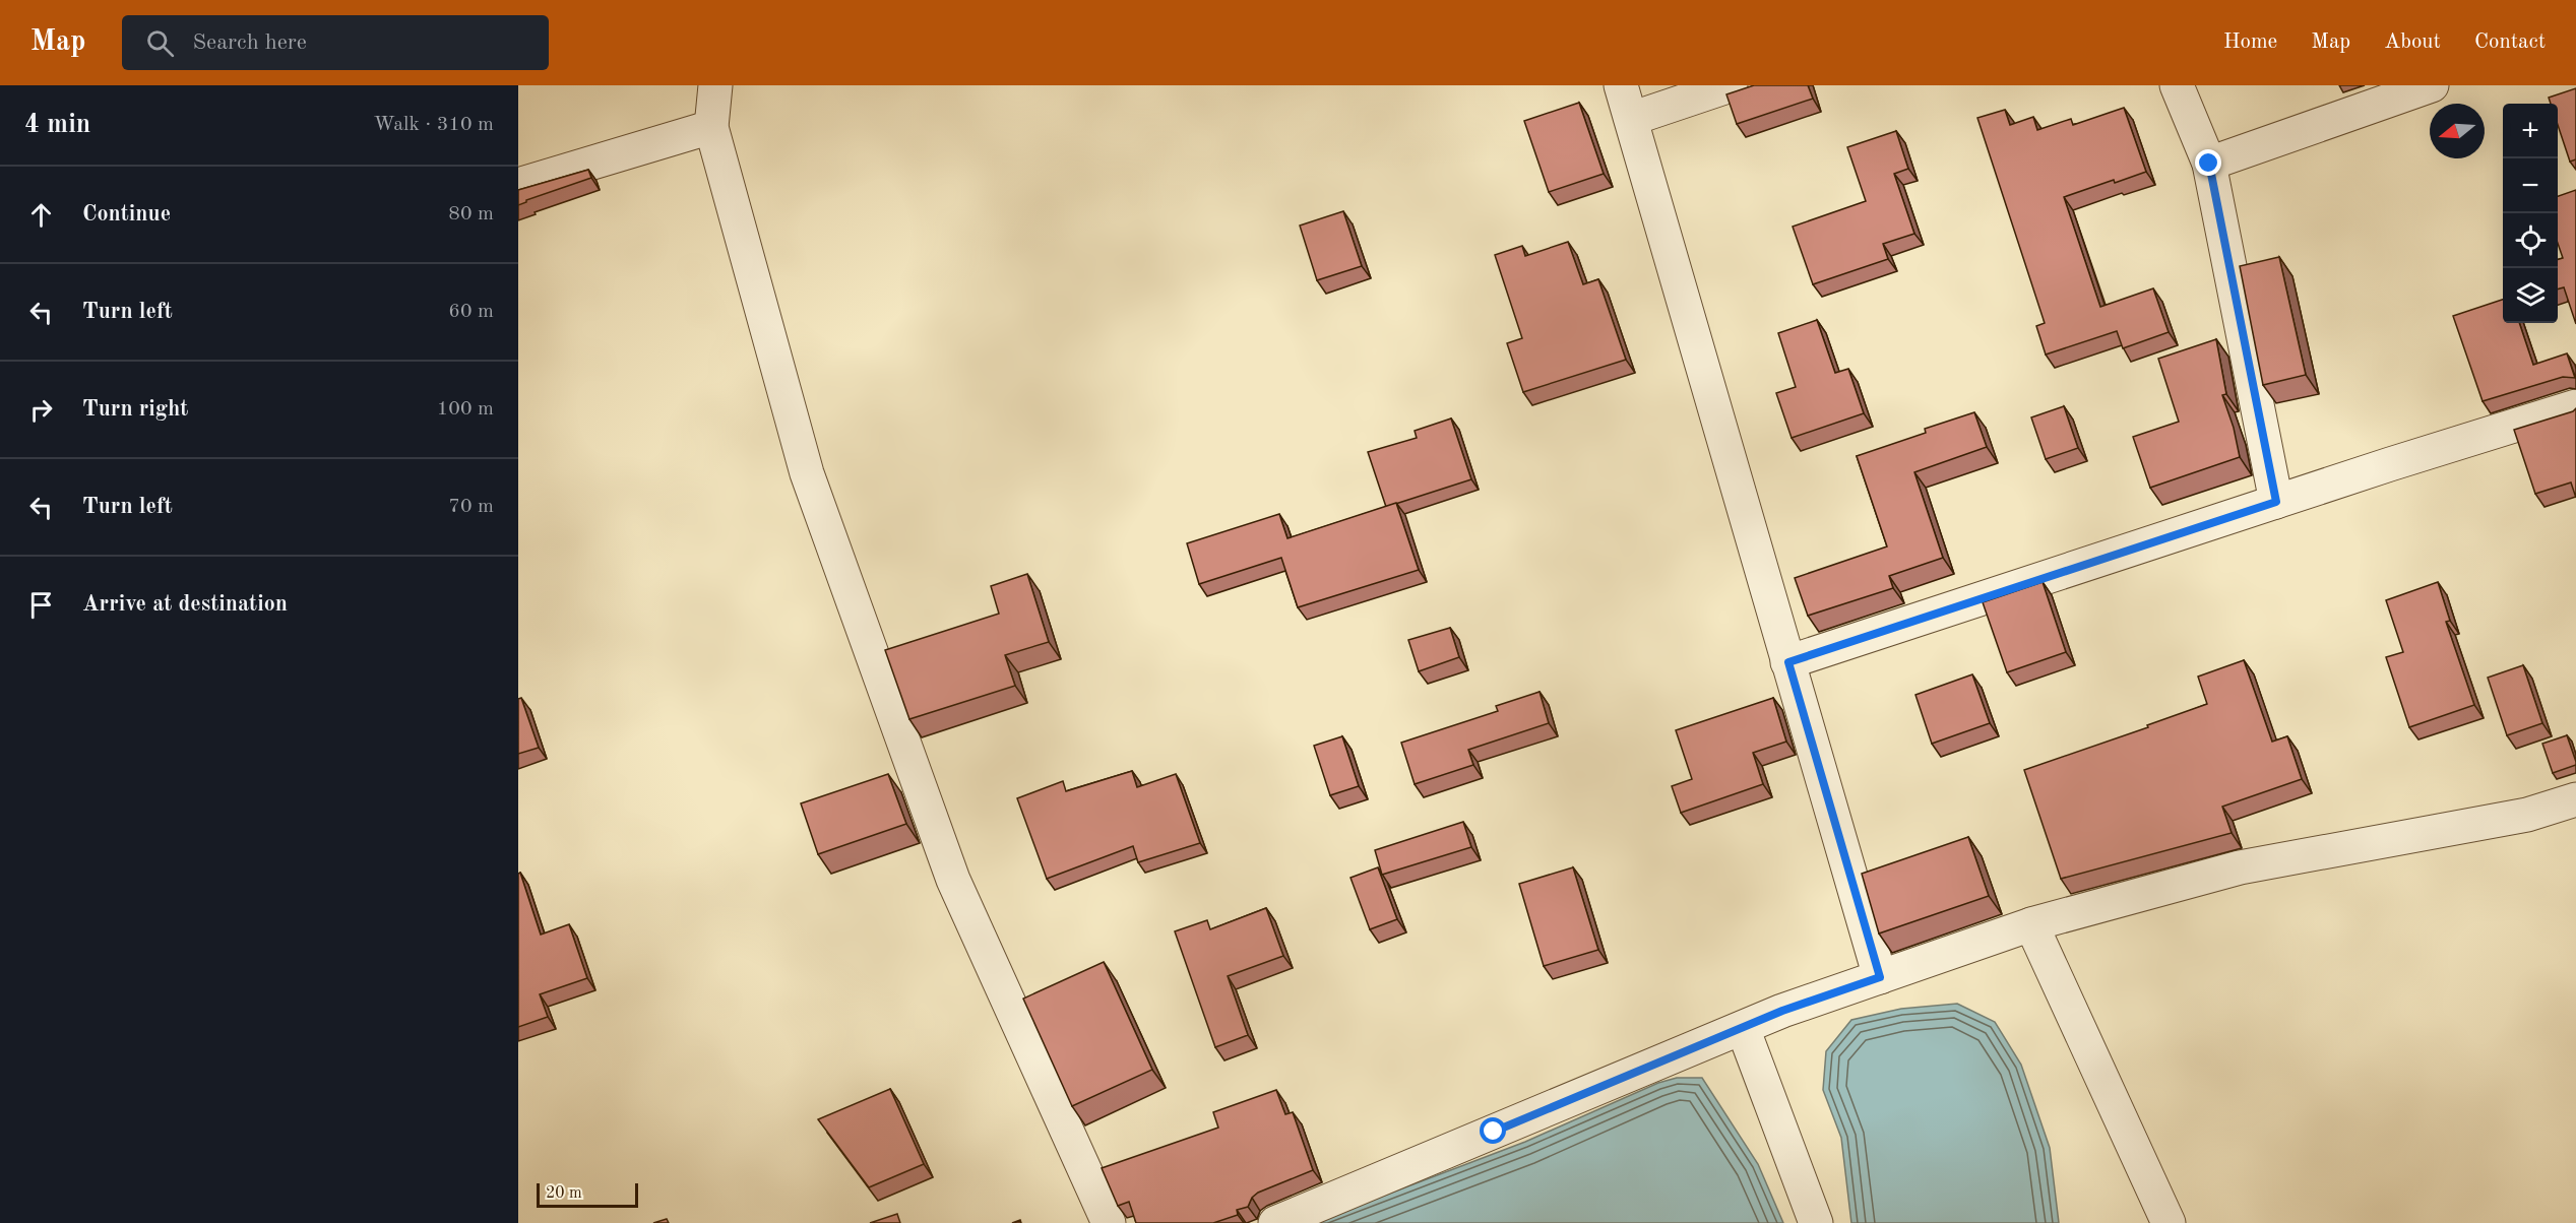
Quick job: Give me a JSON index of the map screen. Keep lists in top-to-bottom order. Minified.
{"scale_bar":"20 m","north":"left","page":{"header":"Map","search":"Search here","nav":["Home","Map","About","Contact"],"heading":["4 min","Walk · 310 m"],"map_buttons":["+","−"],"list":[["Continue","80 m"],["Turn left","60 m"],["Turn right","100 m"],["Turn left","70 m"],"Arrive at destination"],"scale":"20 m"}}
